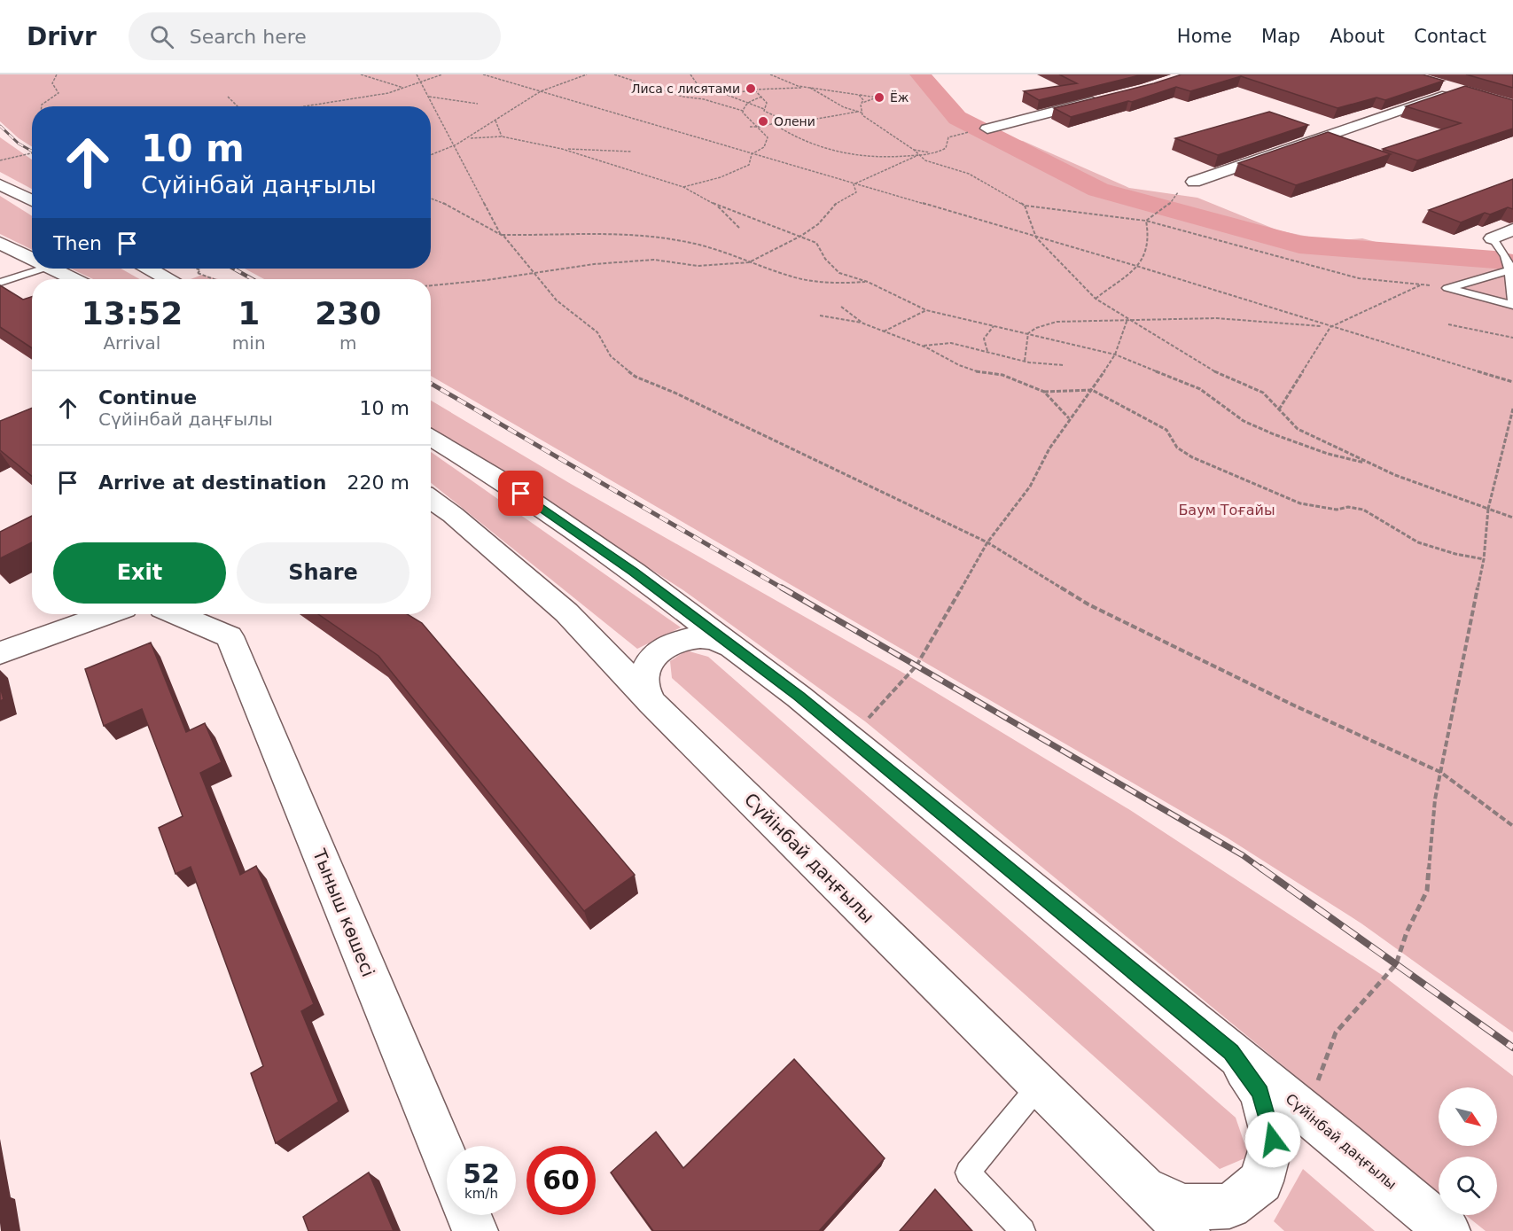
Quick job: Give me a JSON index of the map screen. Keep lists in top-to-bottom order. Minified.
{"streets":{"main road":["Сүйінбай даңғылы","Тыныш көшесі"]},"parks":["Баум Тоғайы"],"places":["Лиса с лисятами","Ёж","Олени"],"north":"bottom right","page":{"header":"Drivr","search":"Search here","nav":["Home","Map","About","Contact"],"turn":["10 m","Сүйінбай даңғылы"],"then":"Then","eta":["13:52","Arrival","1","min","230","m"],"list":[{"name":"Continue","note":"Сүйінбай даңғылы","value":"10 m"},{"name":"Arrive at destination","value":"220 m"}],"buttons":["Exit","Share"],"speed":"52 km/h","limit":"60"}}
